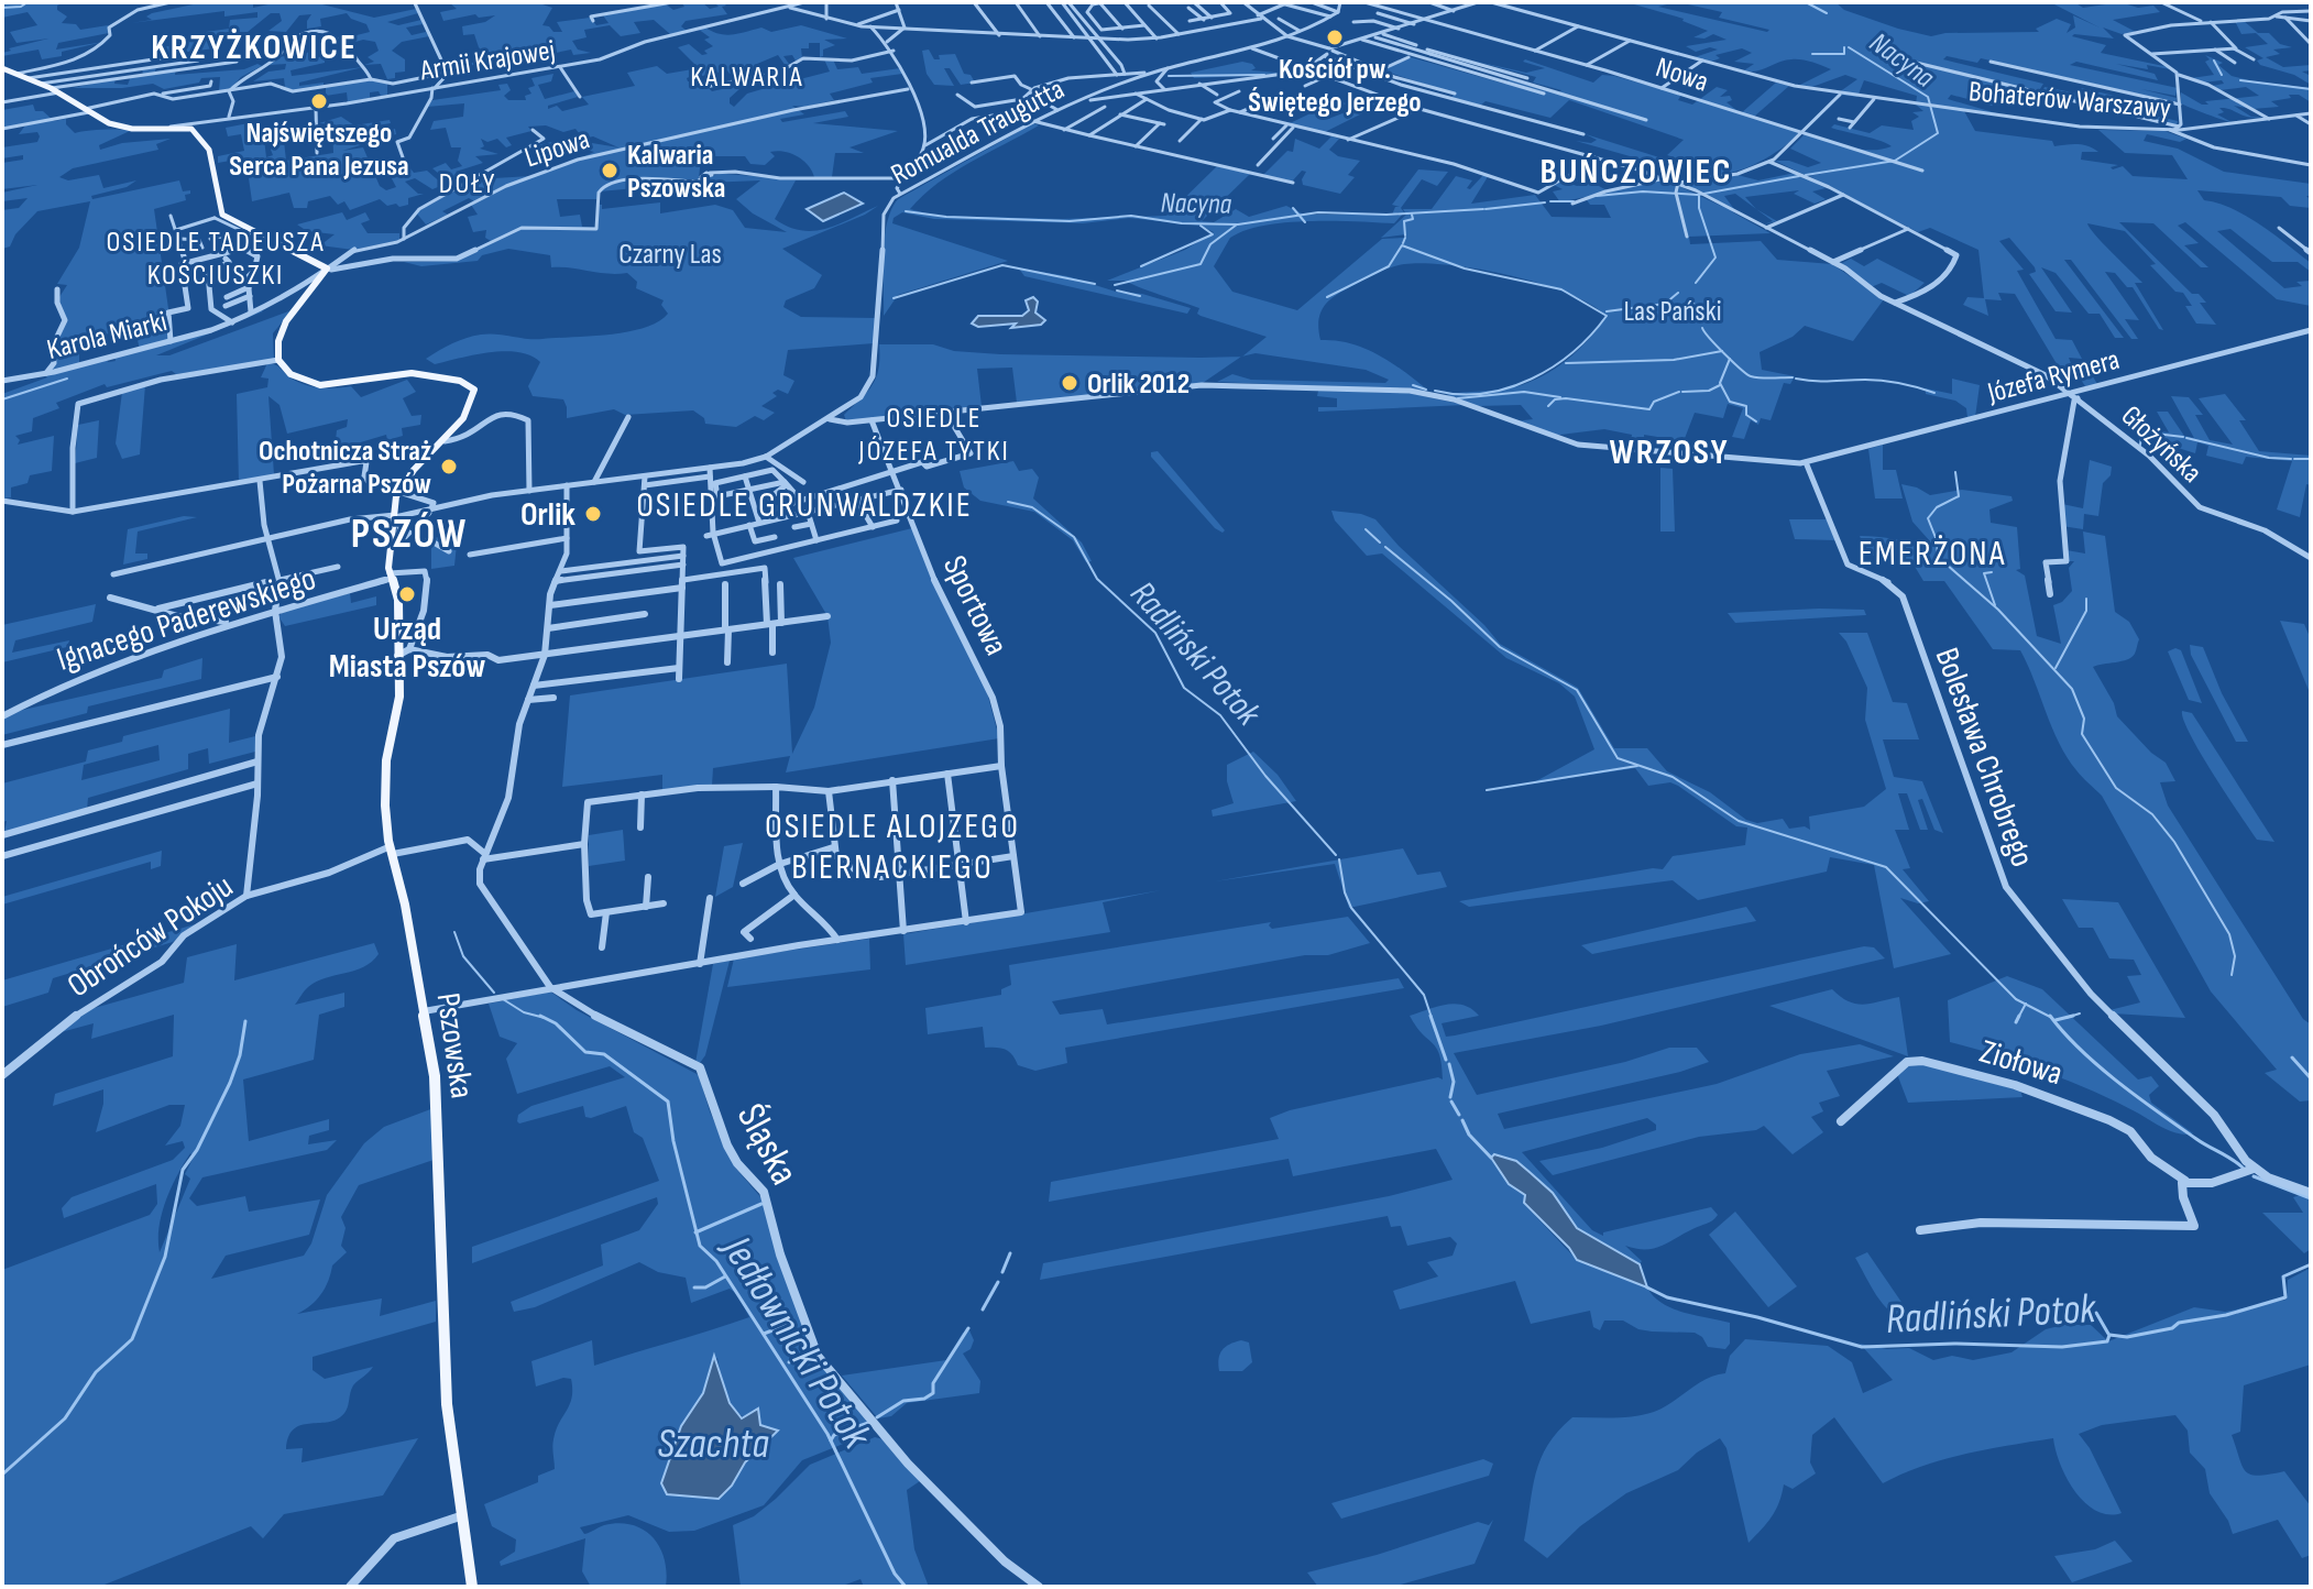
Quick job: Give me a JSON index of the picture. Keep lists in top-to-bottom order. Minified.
{"streets":{"main road":["Pszowska"],"street":["Armii Krajowej","Nowa","Bohaterów Warszawy","Romualda Traugutta","Lipowa","Karola Miarki","Józefa Rymera","Głożyńska","Sportowa","Ignacego Paderewskiego","Bolesława Chrobrego","Obrońców Pokoju","Ziołowa","Śląska"]},"crossings":[["Romualda Traugutta","Józefa Rymera"],["Romualda Traugutta","Głożyńska"],["Romualda Traugutta","Pszowska"],["Lipowa","Karola Miarki"],["Józefa Rymera","Głożyńska"],["Józefa Rymera","Sportowa"],["Józefa Rymera","Bolesława Chrobrego"],["Ignacego Paderewskiego","Pszowska"],["Obrońców Pokoju","Pszowska"]],"districts":["KRZYŻKOWICE","KALWARIA","BUŃCZOWIEC","DOŁY","OSIEDLE TADEUSZA KOŚCIUSZKI","OSIEDLE JÓZEFA TYTKI","WRZOSY","OSIEDLE GRUNWALDZKIE","PSZÓW","EMERŻONA","OSIEDLE ALOJZEGO BIERNACKIEGO"],"water":["Nacyna","Radliński Potok","Jedłownicki Potok","Szachta"],"parks":["Czarny Las","Las Pański"],"places":["Kościół pw. Świętego Jerzego","Najświętszego Serca Pana Jezusa","Kalwaria Pszowska","Orlik 2012","Ochotnicza Straż Pożarna Pszów","Orlik","Urząd Miasta Pszów"]}
